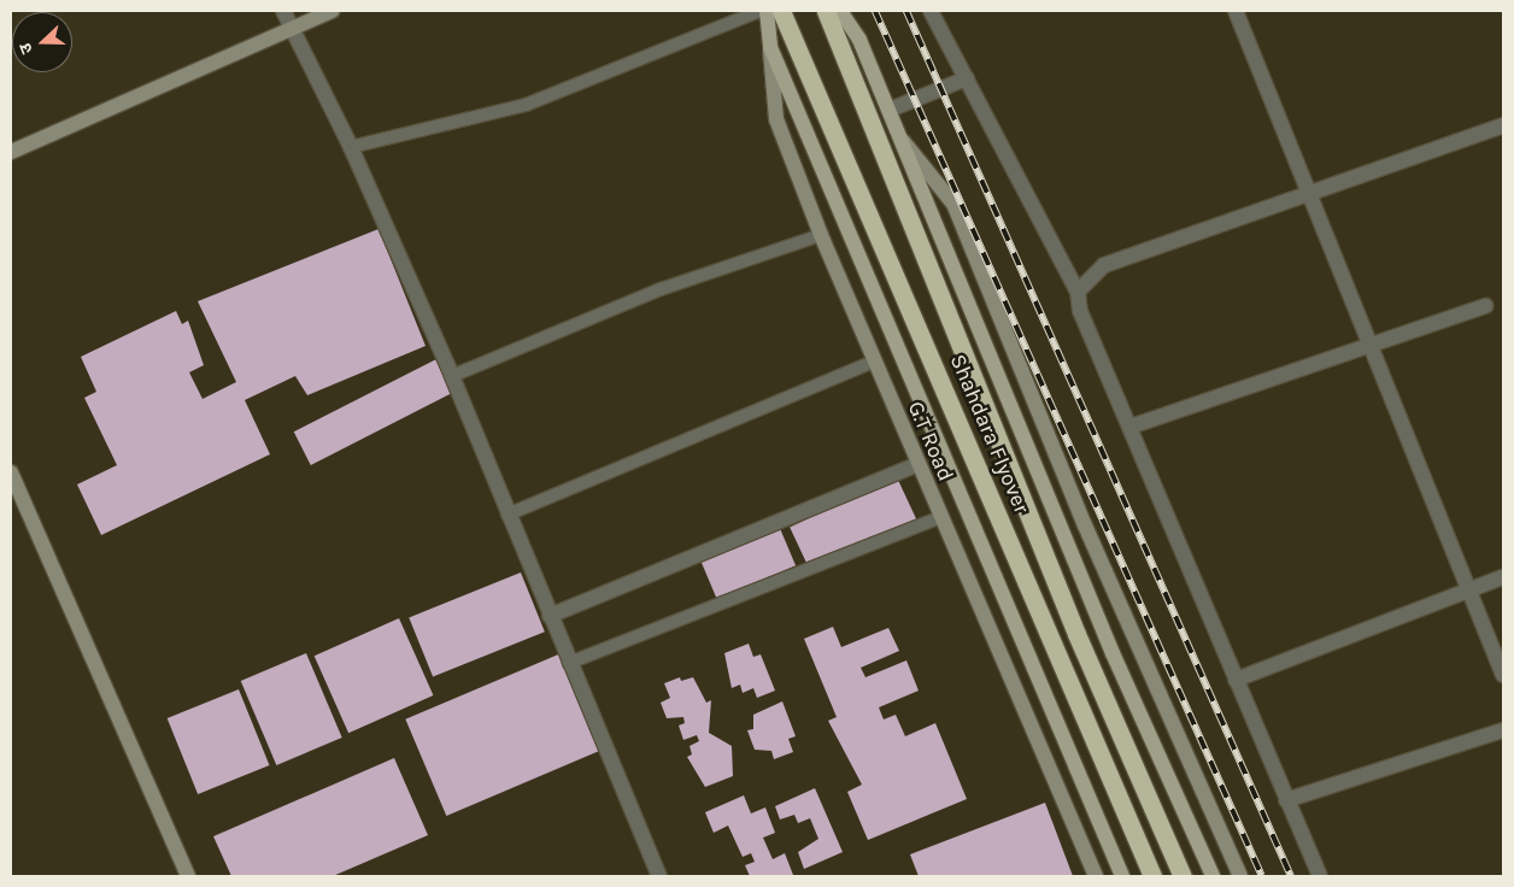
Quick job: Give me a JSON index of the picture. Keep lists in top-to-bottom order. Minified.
{"streets":{"highway":["Shahdara Flyover"],"main road":["G.T Road"]},"north":"left"}
